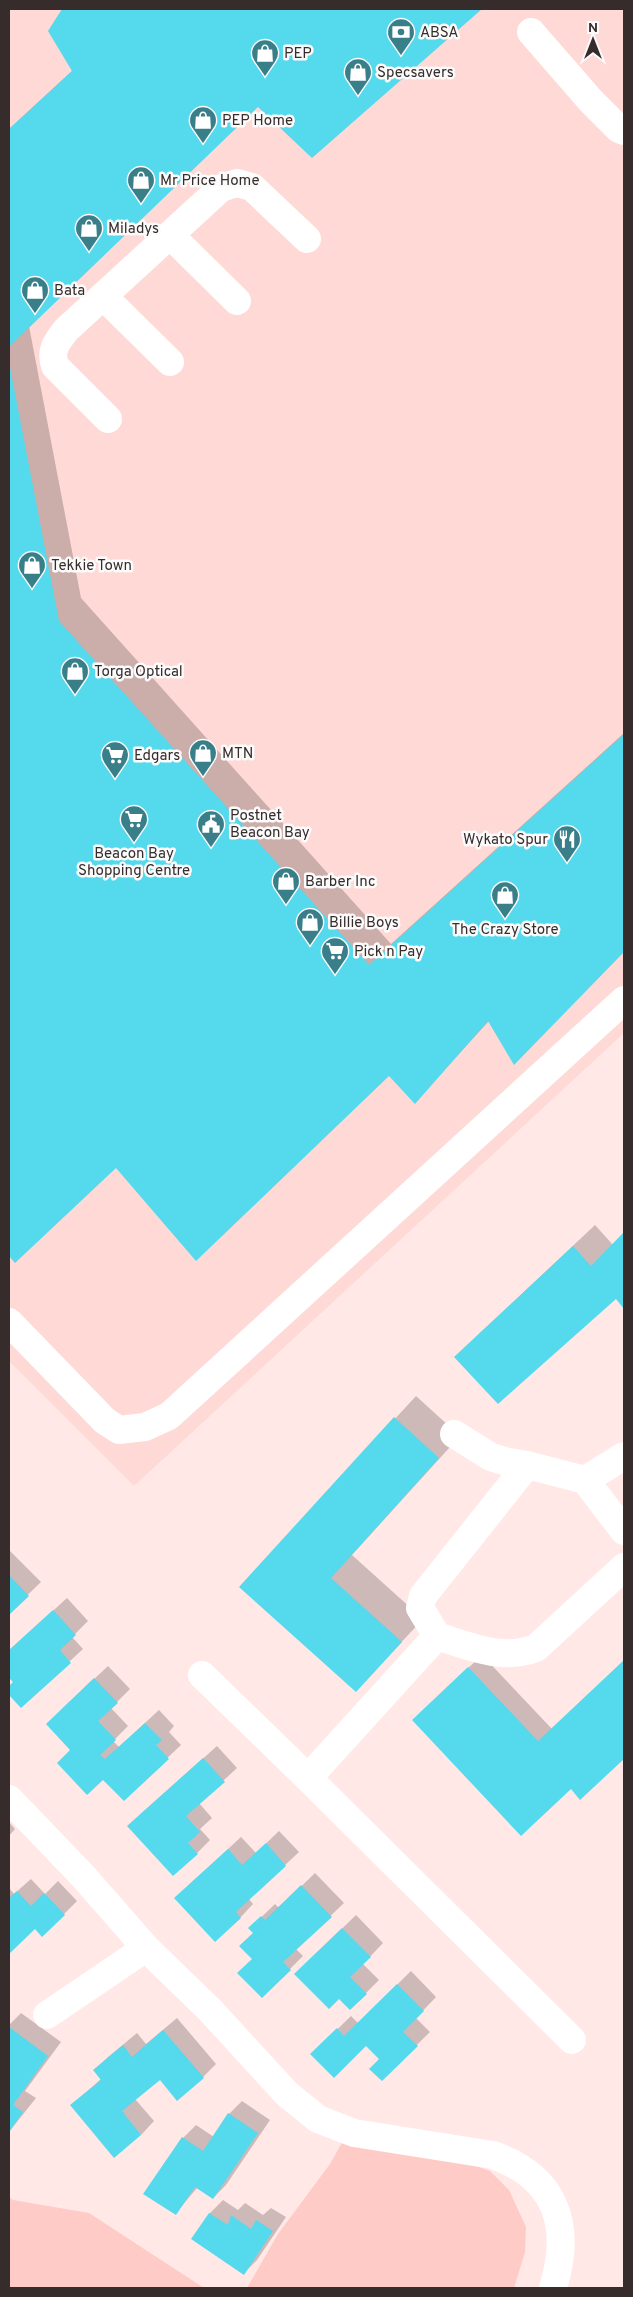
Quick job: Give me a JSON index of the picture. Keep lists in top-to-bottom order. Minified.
{"places":{"bank":["ABSA"],"shop":["PEP","Specsavers","PEP Home","Mr Price Home","Miladys","Bata","Tekkie Town","Torga Optical","MTN","Barber Inc","The Crazy Store","Billie Boys"],"supermarket":["Edgars","Beacon Bay Shopping Centre","Pick n Pay"],"public building":["Postnet Beacon Bay"],"restaurant":["Wykato Spur"]},"north":"top"}
